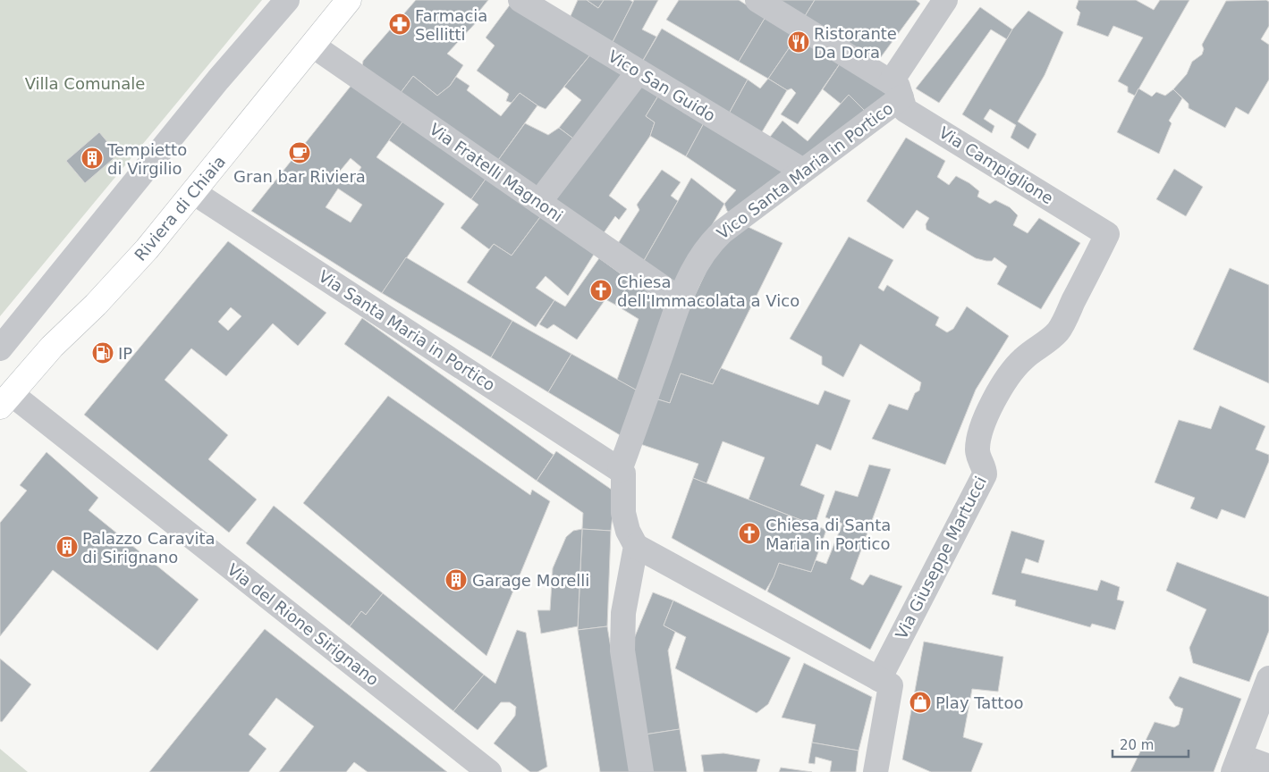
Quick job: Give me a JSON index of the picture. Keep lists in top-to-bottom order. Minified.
{"streets":{"main road":["Riviera di Chiaia"],"street":["Vico San Guido","Via Campiglione","Vico Santa Maria in Portico","Via Fratelli Magnoni","Via Santa Maria in Portico","Via Giuseppe Martucci","Via del Rione Sirignano"]},"crossings":[["Vico San Guido","Vico Santa Maria in Portico"],["Via Campiglione","Vico Santa Maria in Portico"],["Via Campiglione","Via Giuseppe Martucci"],["Vico Santa Maria in Portico","Via Fratelli Magnoni"],["Vico Santa Maria in Portico","Via Santa Maria in Portico"],["Via Fratelli Magnoni","Riviera di Chiaia"],["Riviera di Chiaia","Via Santa Maria in Portico"],["Riviera di Chiaia","Via del Rione Sirignano"]],"parks":["Villa Comunale"],"places":{"pharmacy":["Farmacia Sellitti"],"restaurant":["Ristorante Da Dora"],"cafe":["Gran bar Riviera"],"building":["Tempietto di Virgilio","Palazzo Caravita di Sirignano","Garage Morelli"],"church":["Chiesa dell'Immacolata a Vico","Chiesa di Santa Maria in Portico"],"fuel station":["IP"],"shop":["Play Tattoo"]},"scale_bar":"20 m"}
